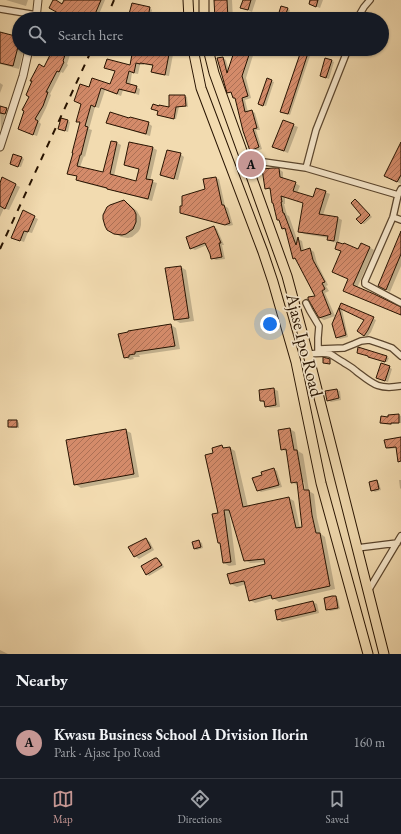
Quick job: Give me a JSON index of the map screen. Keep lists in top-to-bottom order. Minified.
{"streets":{"highway":["Ajase Ipo Road"]},"page":{"search":"Search here","pins":"A","heading":"Nearby","list":[{"mark":"A","name":"Kwasu Business School A Division Ilorin","note":"Park · Ajase Ipo Road","value":"160 m"}],"nav":["Map","Directions","Saved"]}}
